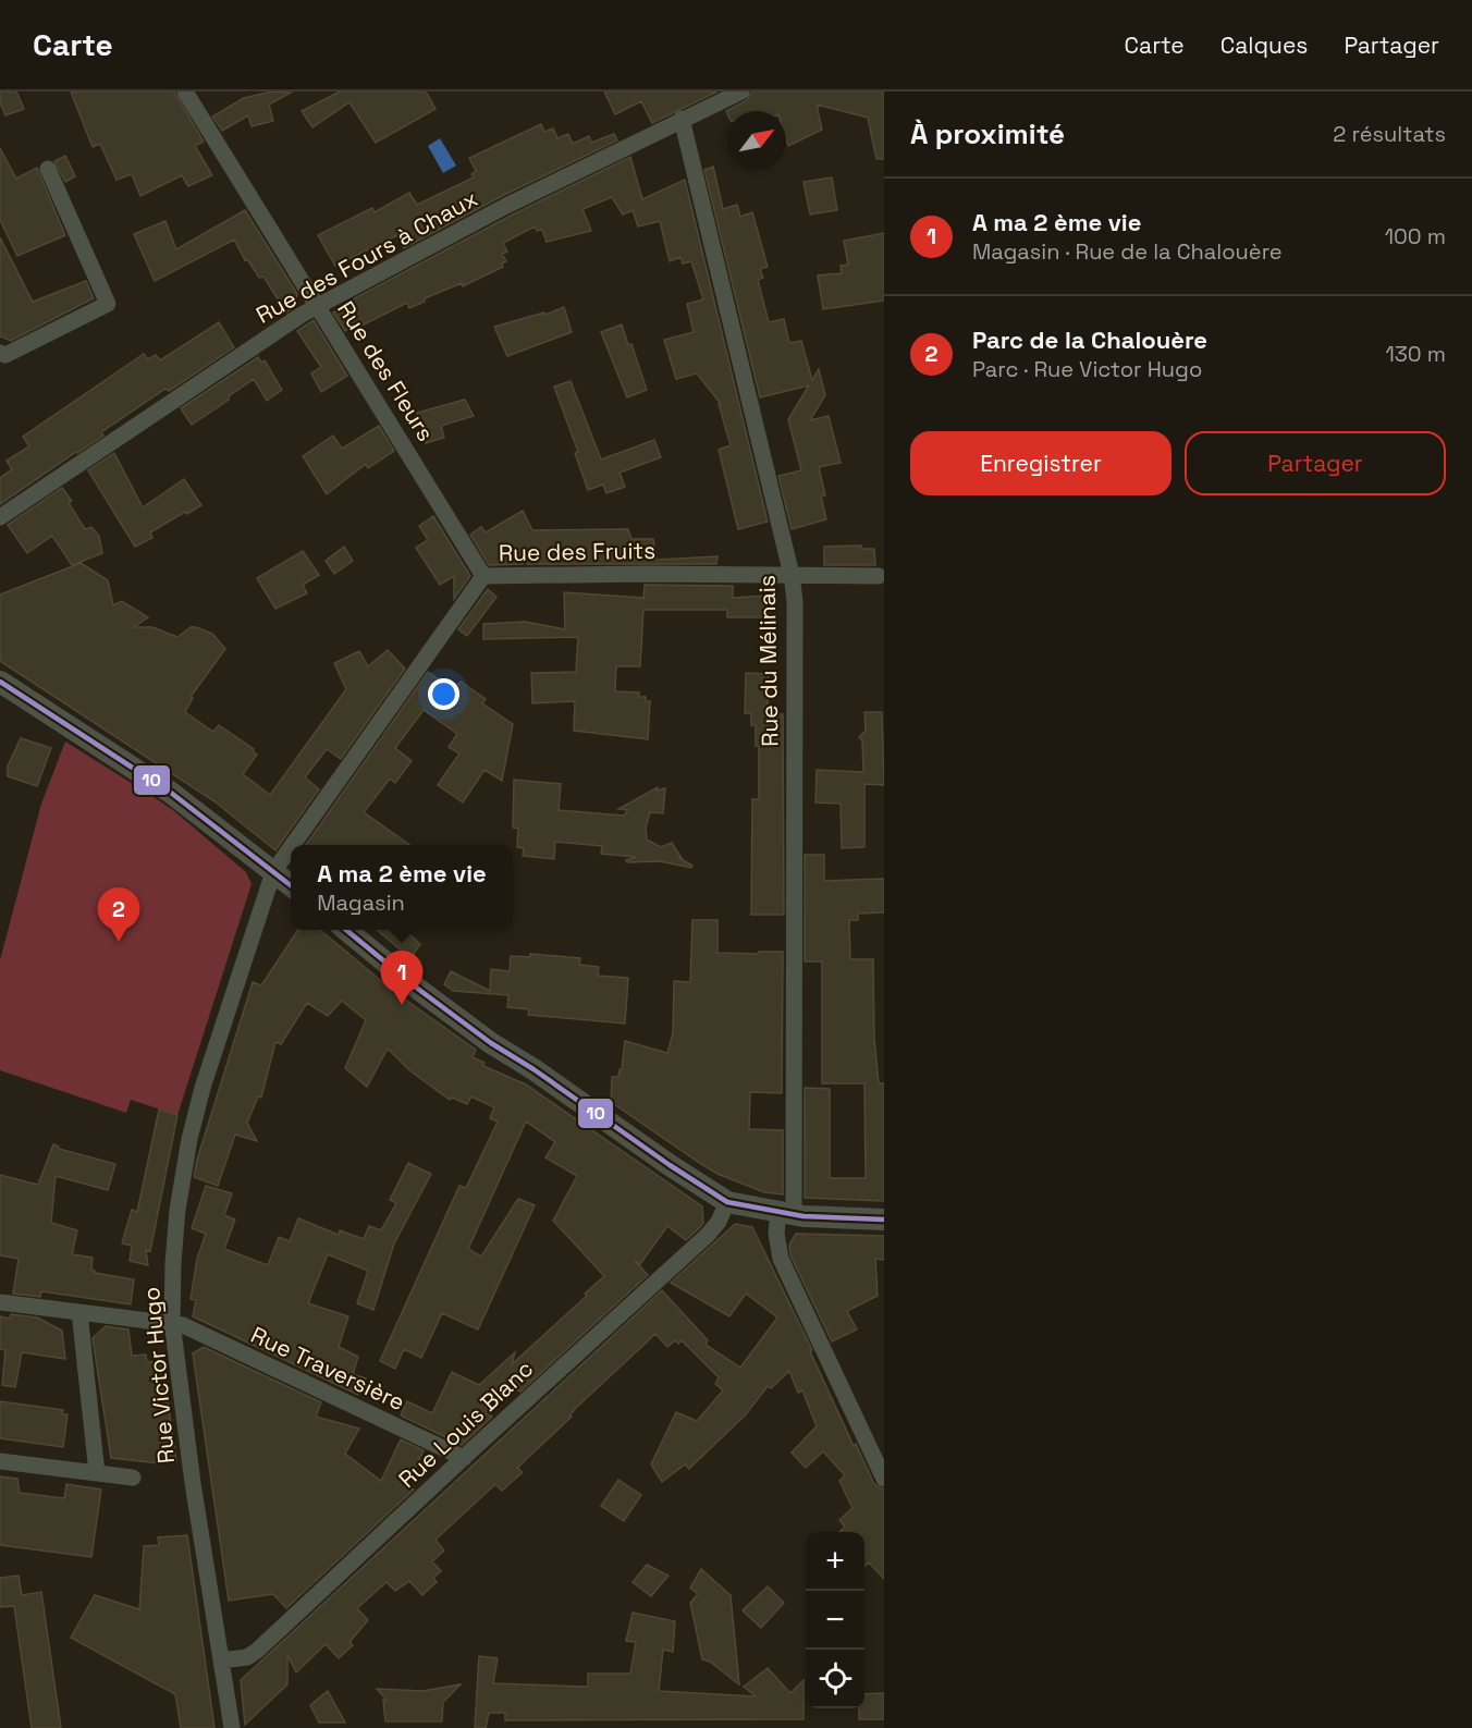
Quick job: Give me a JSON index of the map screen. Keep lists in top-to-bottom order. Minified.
{"streets":{"street":["Rue des Fours à Chaux","Rue des Fleurs","Rue des Fruits","Rue du Mélinais","Rue Traversière","Rue Victor Hugo","Rue Louis Blanc"]},"crossings":[["Rue des Fours à Chaux","Rue des Fleurs"],["Rue des Fours à Chaux","Rue du Mélinais"],["Rue des Fleurs","Rue des Fruits"],["Rue des Fruits","Rue du Mélinais"],["Rue des Fruits","Rue Victor Hugo"],["Rue Traversière","Rue Victor Hugo"],["Rue Traversière","Rue Louis Blanc"],["Rue Victor Hugo","Rue Louis Blanc"]],"lines":["transit line 10"],"north":"top right","page":{"header":"Carte","nav":["Carte","Calques","Partager"],"heading":["À proximité","2 résultats"],"list":[{"mark":"1","name":"A ma 2 ème vie","note":"Magasin · Rue de la Chalouère","value":"100 m"},{"mark":"2","name":"Parc de la Chalouère","note":"Parc · Rue Victor Hugo","value":"130 m"}],"buttons":["Enregistrer","Partager"],"popup":["A ma 2 ème vie","Magasin"],"pins":["2","1"],"map_buttons":["+","−"]}}
